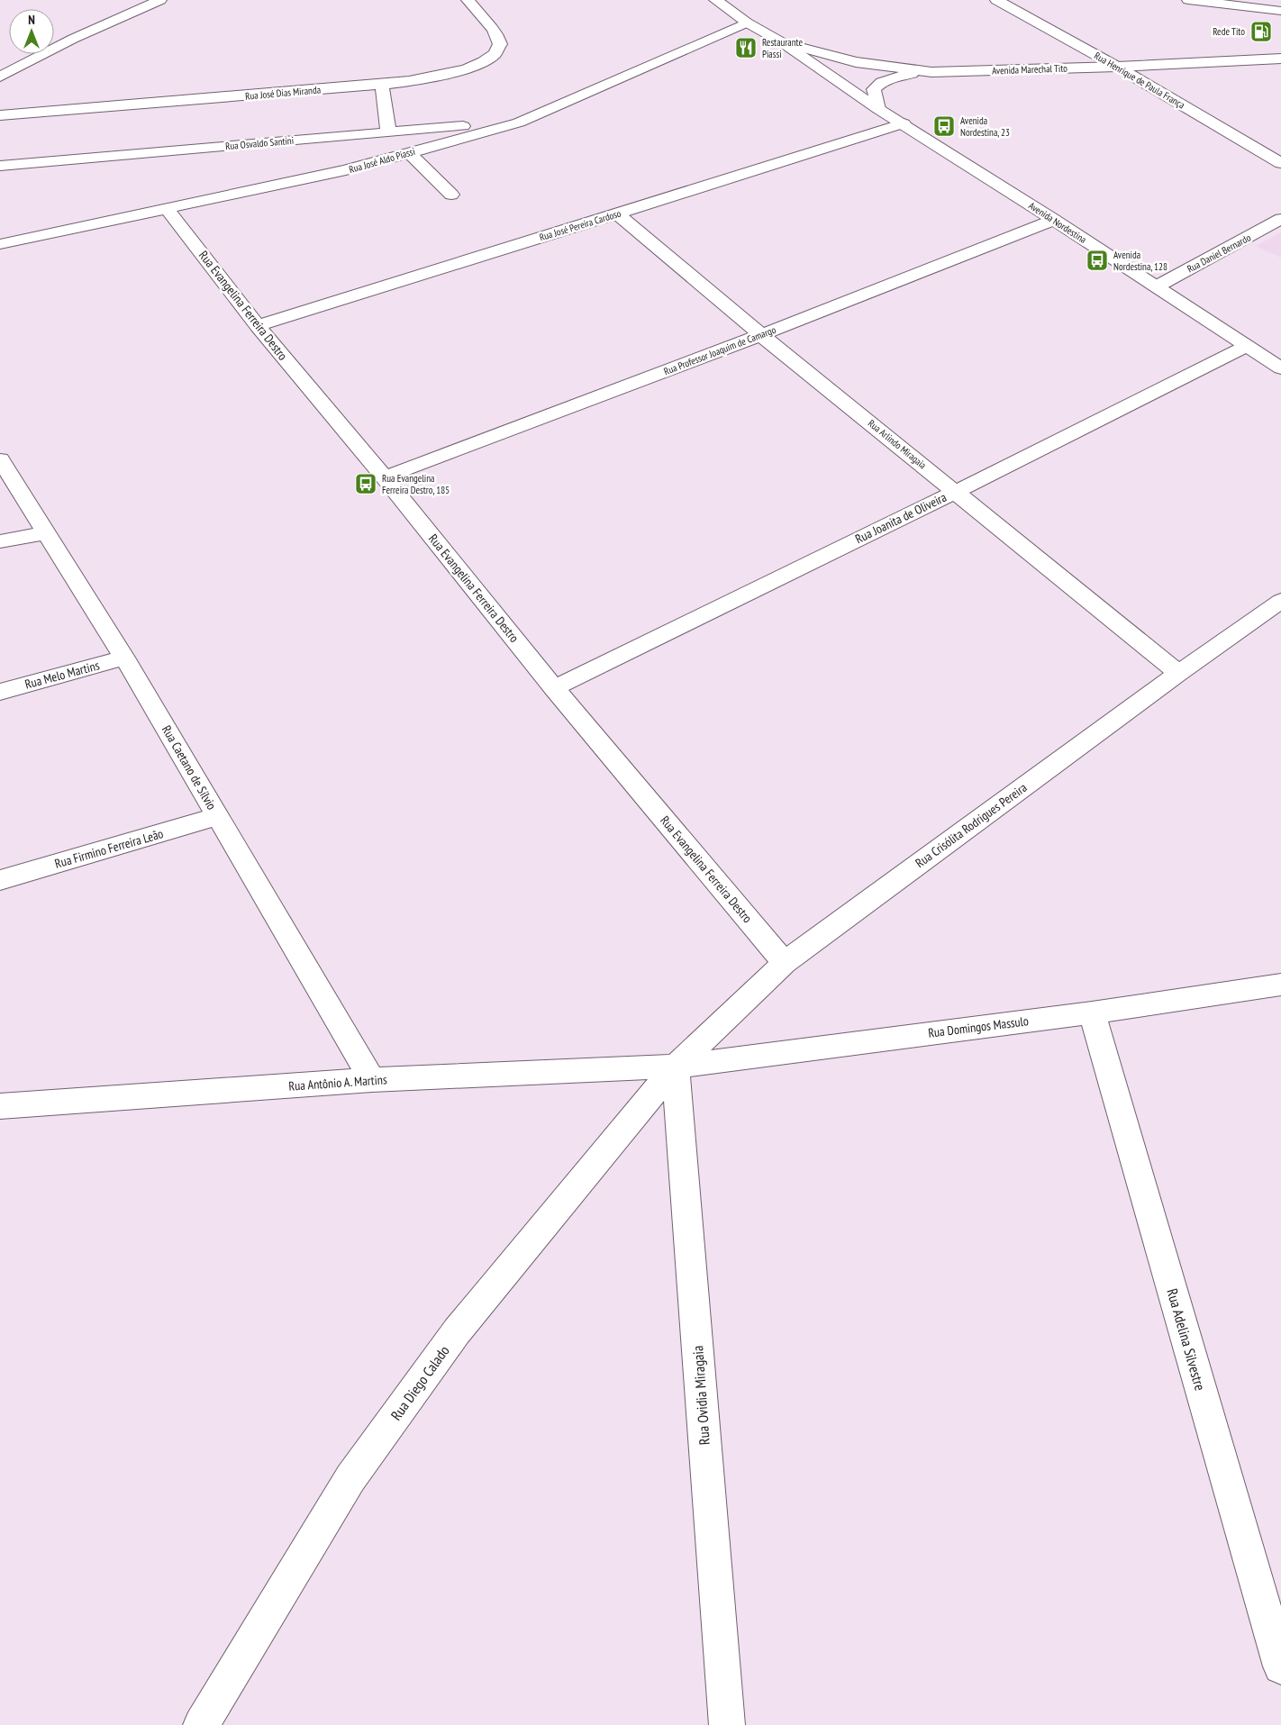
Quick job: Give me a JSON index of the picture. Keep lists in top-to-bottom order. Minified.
{"streets":{"street":["Avenida Marechal Tito","Rua Henrique de Paula França","Rua José Dias Miranda","Rua Osvaldo Santini","Rua José Aldo Piassi","Avenida Nordestina","Rua José Pereira Cardoso","Rua Daniel Bernardo","Rua Evangelina Ferreira Destro","Rua Professor Joaquim de Camargo","Rua Arlindo Miragaia","Rua Joanita de Oliveira","Rua Melo Martins","Rua Caetano de Sílvio","Rua Crisólita Rodrigues Pereira","Rua Firmino Ferreira Leão","Rua Domingos Massulo","Rua Antônio A. Martins","Rua Adelina Silvestre","Rua Diego Calado","Rua Ovidia Miragaia"]},"crossings":[["Avenida Marechal Tito","Rua Henrique de Paula França"],["Avenida Marechal Tito","Rua José Aldo Piassi"],["Avenida Marechal Tito","Avenida Nordestina"],["Rua Osvaldo Santini","Rua José Aldo Piassi"],["Rua José Aldo Piassi","Rua Evangelina Ferreira Destro"],["Avenida Nordestina","Rua José Pereira Cardoso"],["Avenida Nordestina","Rua Daniel Bernardo"],["Avenida Nordestina","Rua Professor Joaquim de Camargo"],["Avenida Nordestina","Rua Joanita de Oliveira"],["Rua José Pereira Cardoso","Rua Evangelina Ferreira Destro"],["Rua José Pereira Cardoso","Rua Arlindo Miragaia"],["Rua Evangelina Ferreira Destro","Rua Professor Joaquim de Camargo"],["Rua Evangelina Ferreira Destro","Rua Joanita de Oliveira"],["Rua Evangelina Ferreira Destro","Rua Crisólita Rodrigues Pereira"],["Rua Professor Joaquim de Camargo","Rua Arlindo Miragaia"],["Rua Arlindo Miragaia","Rua Joanita de Oliveira"],["Rua Arlindo Miragaia","Rua Crisólita Rodrigues Pereira"],["Rua Melo Martins","Rua Caetano de Sílvio"],["Rua Caetano de Sílvio","Rua Firmino Ferreira Leão"],["Rua Caetano de Sílvio","Rua Antônio A. Martins"],["Rua Crisólita Rodrigues Pereira","Rua Domingos Massulo"],["Rua Crisólita Rodrigues Pereira","Rua Antônio A. Martins"],["Rua Crisólita Rodrigues Pereira","Rua Diego Calado"],["Rua Crisólita Rodrigues Pereira","Rua Ovidia Miragaia"],["Rua Domingos Massulo","Rua Antônio A. Martins"],["Rua Domingos Massulo","Rua Adelina Silvestre"],["Rua Domingos Massulo","Rua Diego Calado"],["Rua Domingos Massulo","Rua Ovidia Miragaia"],["Rua Antônio A. Martins","Rua Diego Calado"],["Rua Antônio A. Martins","Rua Ovidia Miragaia"],["Rua Diego Calado","Rua Ovidia Miragaia"]],"places":{"fuel station":["Rede Tito"],"restaurant":["Restaurante Piassi"],"bus stop":["Avenida Nordestina, 23","Avenida Nordestina, 128","Rua Evangelina Ferreira Destro, 185"]},"north":"top"}
